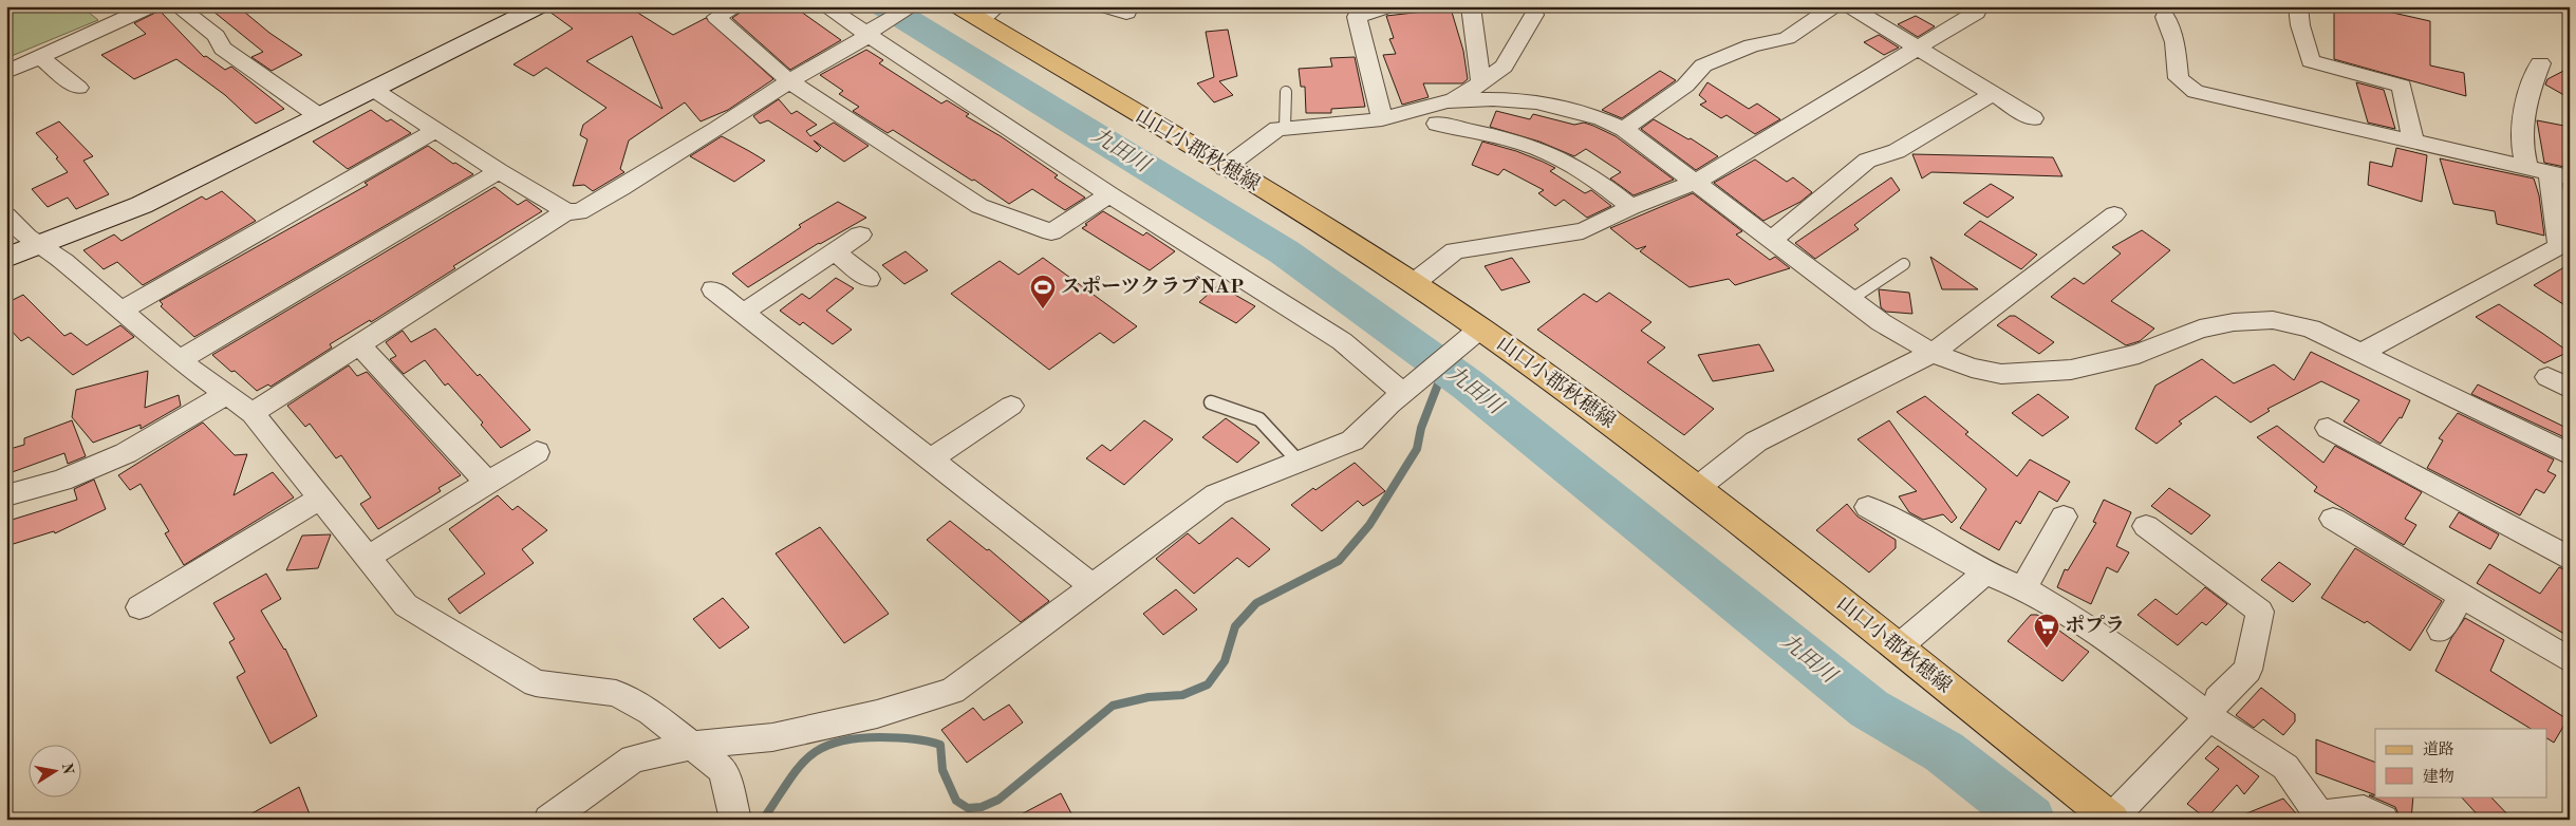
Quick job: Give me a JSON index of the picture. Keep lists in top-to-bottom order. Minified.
{"streets":{"main road":["山口小郡秋穂線"]},"water":["九田川"],"places":{"sports":["スポーツクラブNAP"],"supermarket":["ポプラ"]},"legend":["道路","建物"],"north":"right"}
